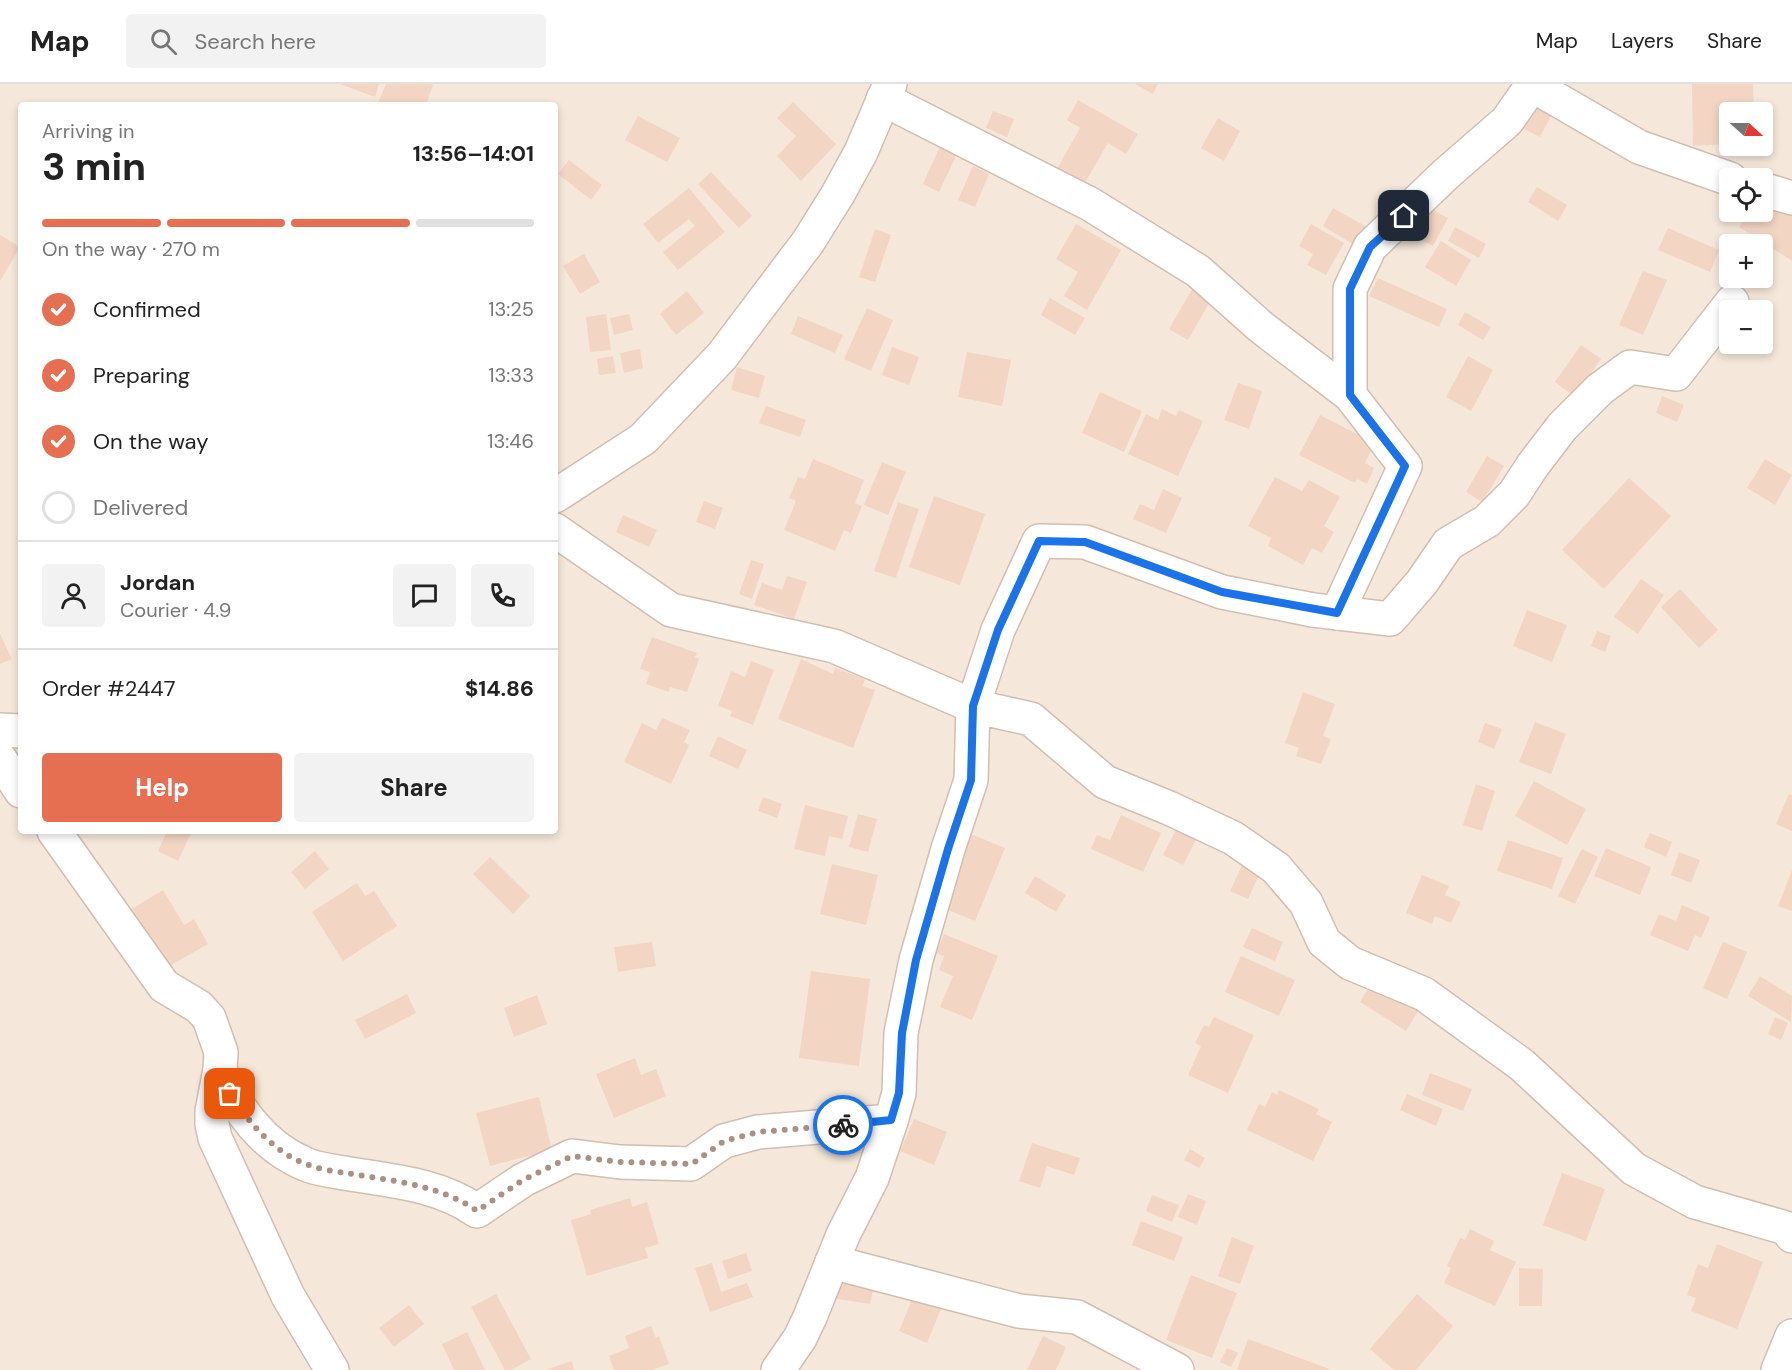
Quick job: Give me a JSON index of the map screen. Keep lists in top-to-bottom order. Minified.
{"north":"right","page":{"header":"Map","search":"Search here","nav":["Map","Layers","Share"],"map_buttons":["+","−"],"heading":["3 min","Arriving in","13:56–14:01"],"panel":["Jordan","Courier · 4.9","Order #2447","$14.86"],"bar":"On the way · 270 m","list":[["Confirmed","13:25"],["Preparing","13:33"],["On the way","13:46"],"Delivered"],"buttons":["Help","Share"]}}
